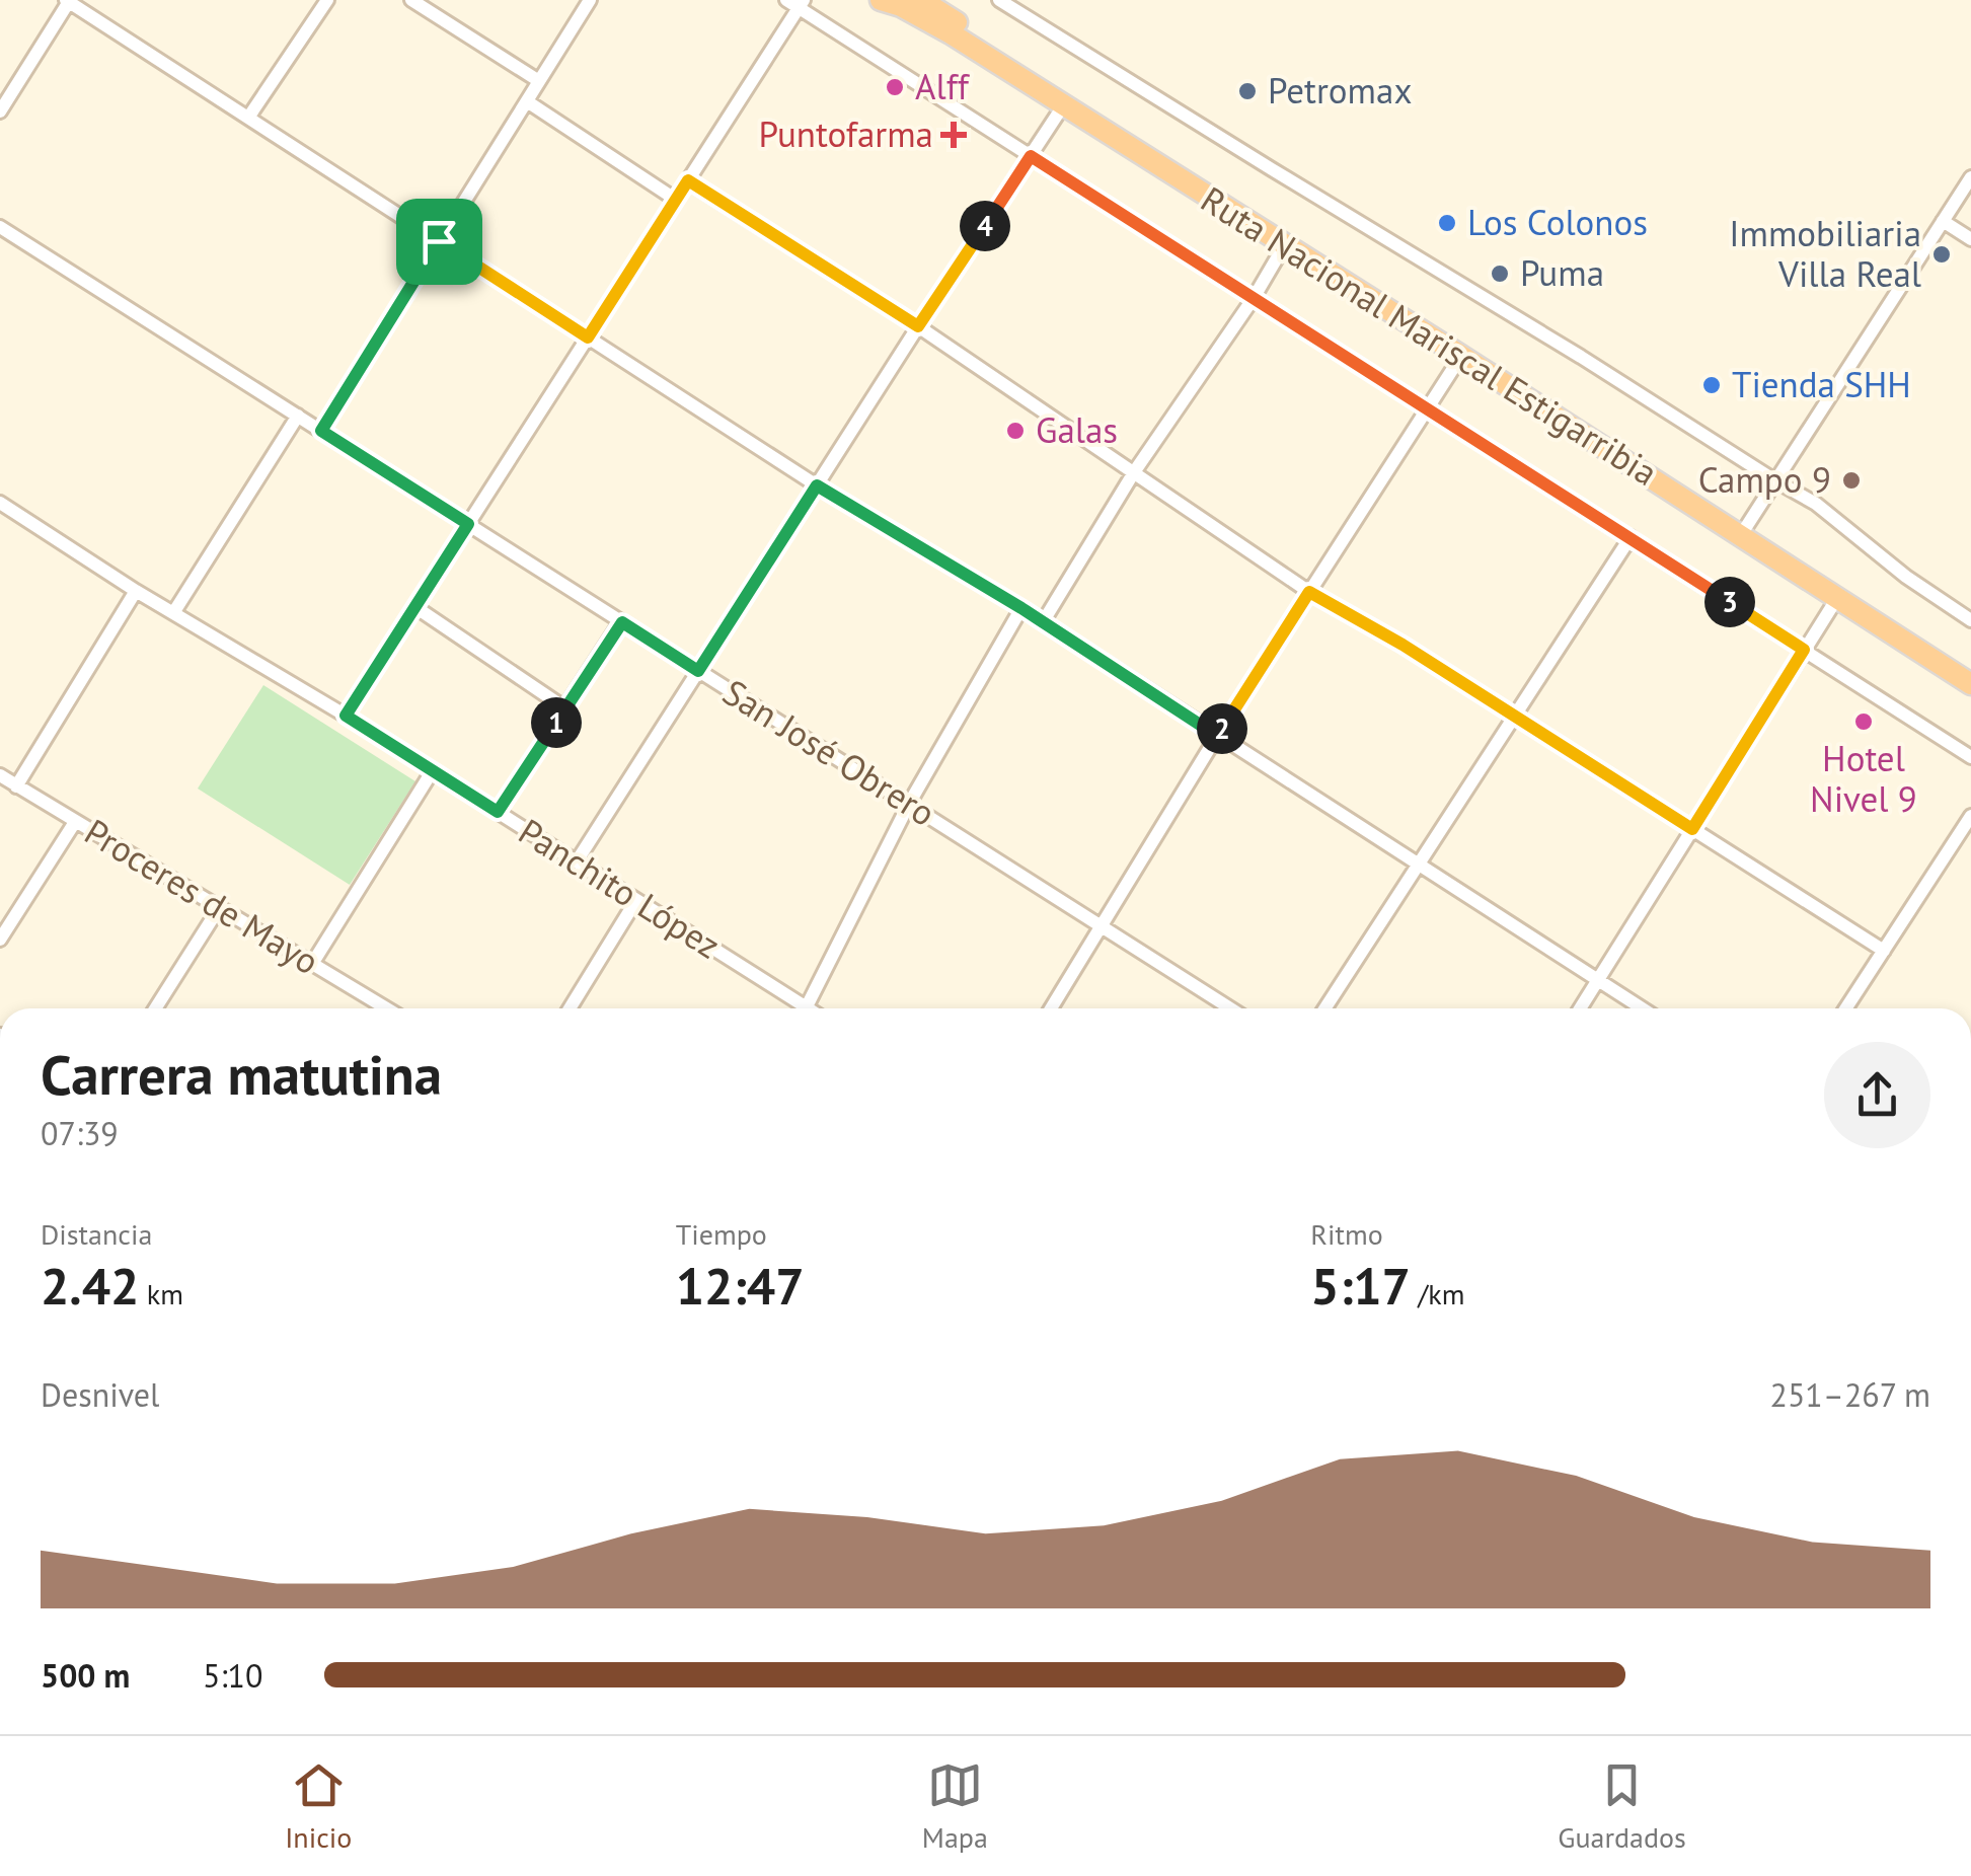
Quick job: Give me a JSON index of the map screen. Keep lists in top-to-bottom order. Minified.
{"streets":{"highway":["Ruta Nacional Mariscal Estigarribia"],"street":["San José Obrero","Panchito López","Proceres de Mayo"]},"places":{"other":["Alff","Petromax","Los Colonos","Immobiliaria Villa Real","Puma","Tienda SHH","Galas","Campo 9","Hotel Nivel 9"],"health":["Puntofarma"]},"page":{"pins":["4","3","1","2"],"heading":["Carrera matutina","07:39"],"stats":[["Distancia","2.42 km"],["Tiempo","12:47"],["Ritmo","5:17 /km"]],"chart":["Desnivel","251–267 m"],"list":[{"name":"500 m","note":"5:10"}],"tabs":["Inicio","Mapa","Guardados"]}}
